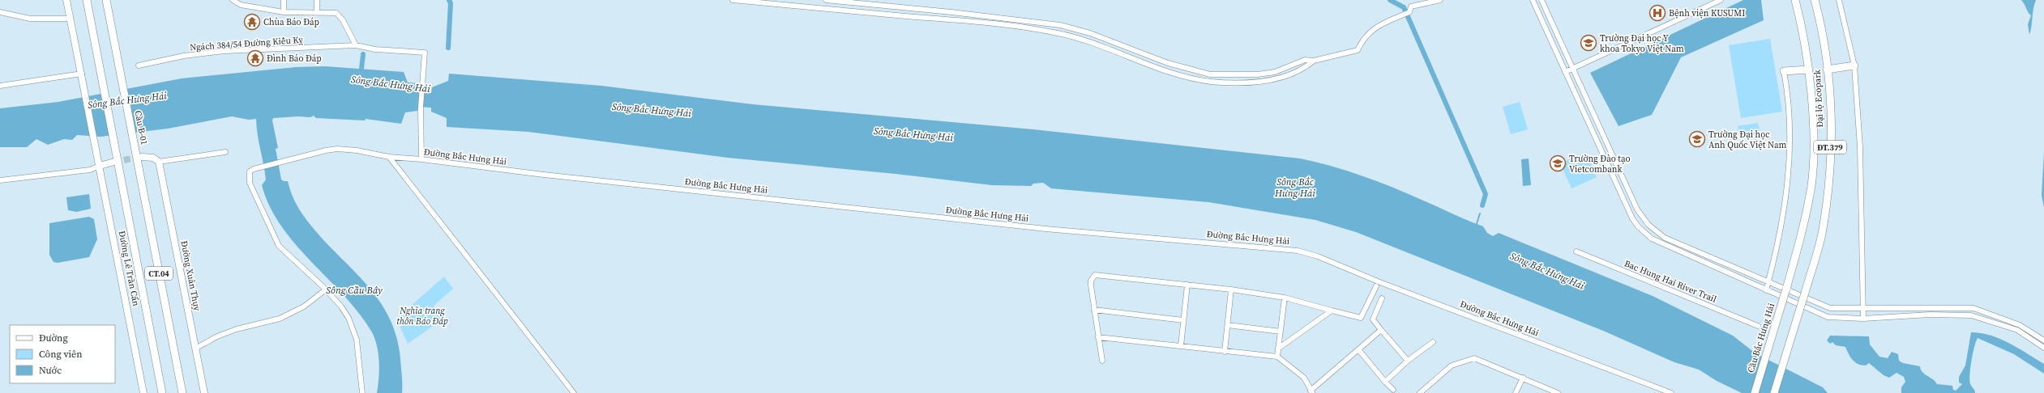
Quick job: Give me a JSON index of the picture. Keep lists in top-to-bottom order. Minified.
{"streets":{"highway":["Đại lộ Ecopark","Cầu B-01","ĐT.379","CT.04","Cầu Bắc Hưng Hải"],"main road":["Đường Lê Trần Cẩn","Đường Xuân Thụy"],"street":["Ngách 384/54 Đường Kiêu Kỵ","Đường Bắc Hưng Hải","Bac Hung Hai River Trail"]},"crossings":[["Ngách 384/54 Đường Kiêu Kỵ","Đường Bắc Hưng Hải"],["Đại lộ Ecopark","Cầu Bắc Hưng Hải"],["Cầu B-01","CT.04"]],"water":["Sông Bắc Hưng Hải","Sông Cầu Bây"],"parks":["Nghĩa trang thôn Báo Đáp"],"places":{"hospital":["Bệnh viện KUSUMI"],"temple":["Chùa Báo Đáp","Đình Báo Đáp"],"school or university":["Trường Đại học Y khoa Tokyo Việt Nam","Trường Đại học Anh Quốc Việt Nam","Trường Đào tạo Vietcombank"]},"legend":["Đường","Công viên","Nước"]}
